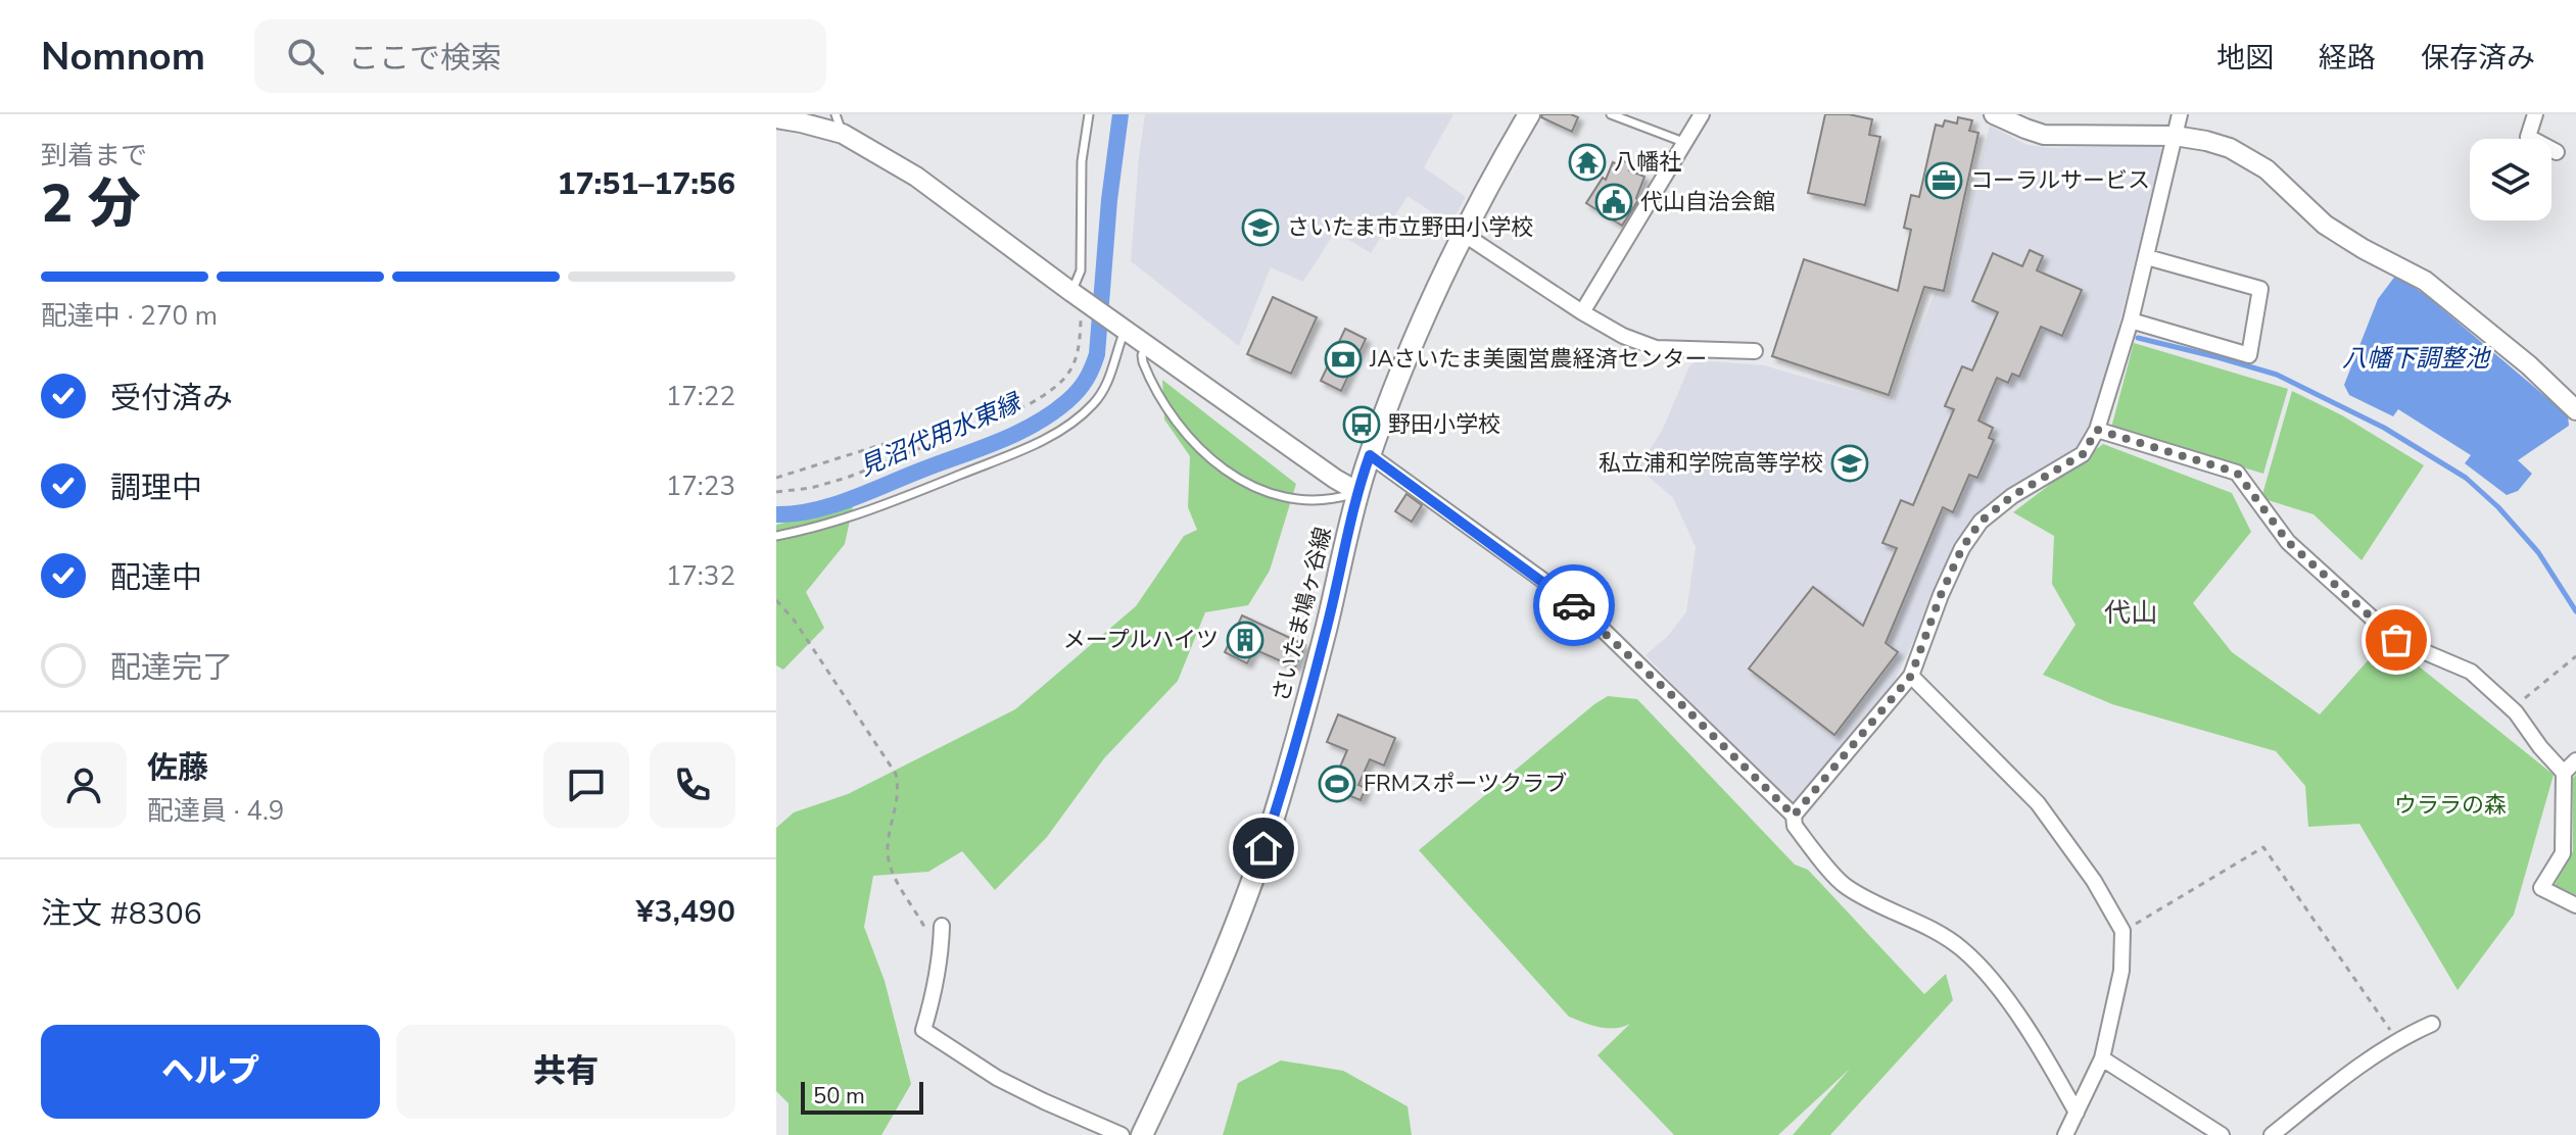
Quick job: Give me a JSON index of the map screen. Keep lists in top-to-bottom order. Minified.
{"streets":{"main road":["さいたま鳩ヶ谷線"]},"districts":["代山"],"water":["八幡下調整池","見沼代用水東縁"],"parks":["ウララの森"],"places":{"temple":["八幡社"],"office":["コーラルサービス"],"public building":["代山自治会館"],"school or university":["さいたま市立野田小学校","私立浦和学院高等学校"],"bank":["JAさいたま美園営農経済センター"],"bus stop":["野田小学校"],"building":["メープルハイツ"],"sports":["FRMスポーツクラブ"]},"scale_bar":"50 m","page":{"header":"Nomnom","search":"ここで検索","nav":["地図","経路","保存済み"],"heading":["2 分","到着まで","17:51–17:56"],"panel":["佐藤","配達員 · 4.9","注文 #8306","¥3,490"],"bar":"配達中 · 270 m","list":[["受付済み","17:22"],["調理中","17:23"],["配達中","17:32"],"配達完了"],"buttons":["ヘルプ","共有"],"scale":"50 m"}}
